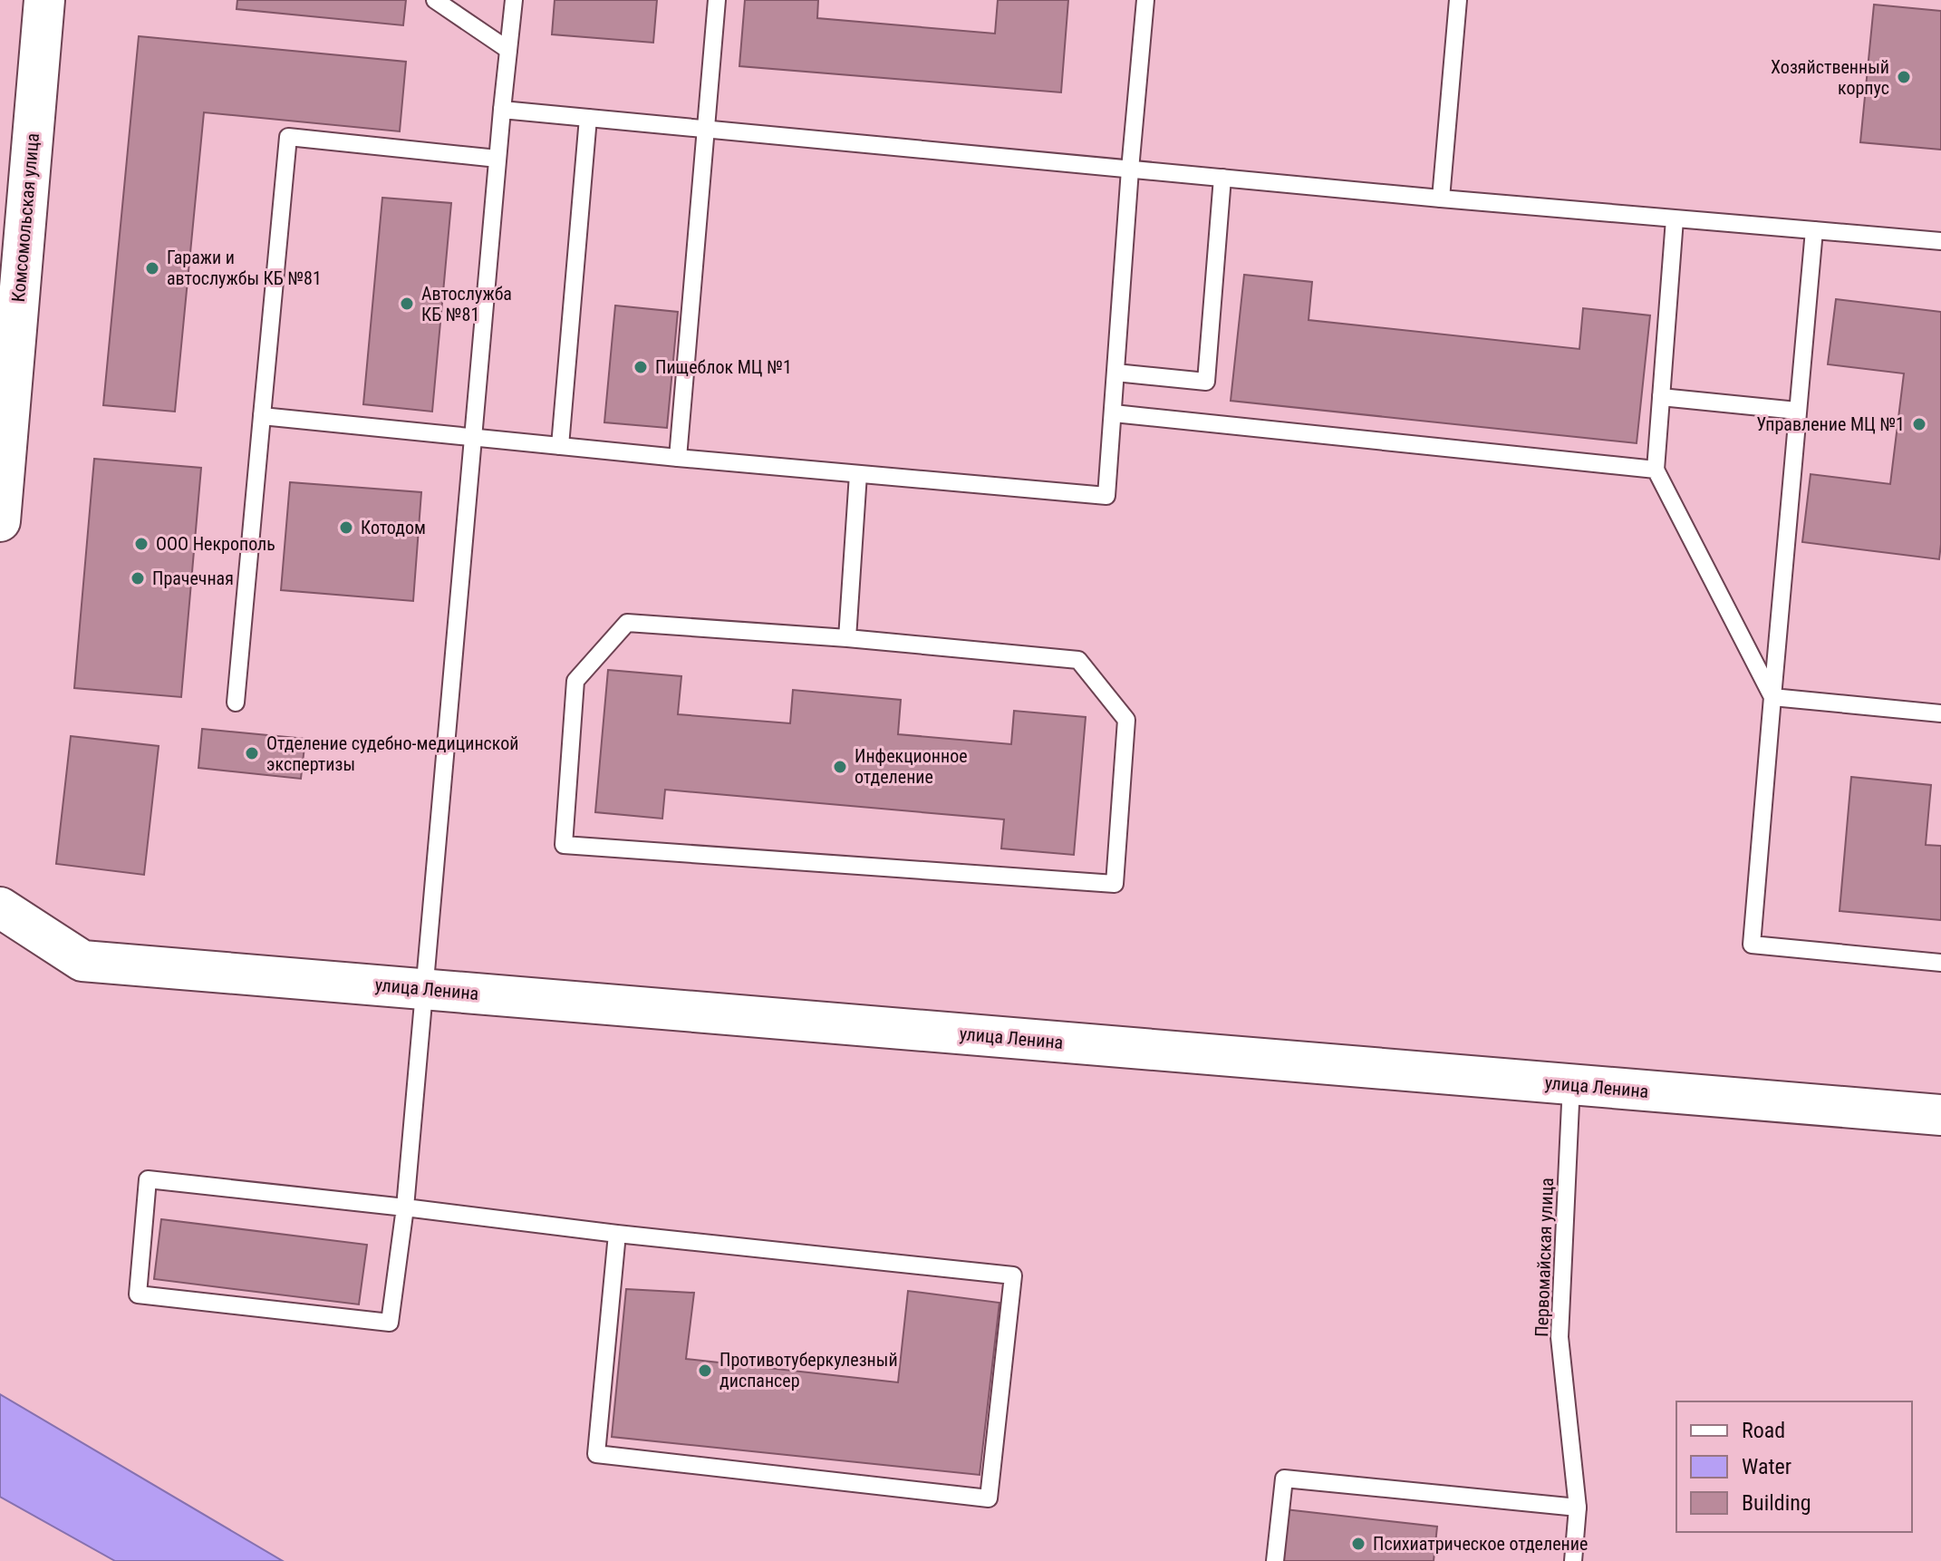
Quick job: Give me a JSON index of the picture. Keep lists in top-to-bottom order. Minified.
{"streets":{"street":["Комсомольская улица","улица Ленина"],"lane":["Первомайская улица"]},"crossings":[["улица Ленина","Первомайская улица"]],"places":["Хозяйственный корпус","Гаражи и автослужбы КБ №81","Автослужба КБ №81","Пищеблок МЦ №1","Управление МЦ №1","Котодом","ООО Некрополь","Прачечная","Отделение судебно-медицинской экспертизы","Инфекционное отделение","Противотуберкулезный диспансер","Психиатрическое отделение"],"legend":["Road","Water","Building"]}
